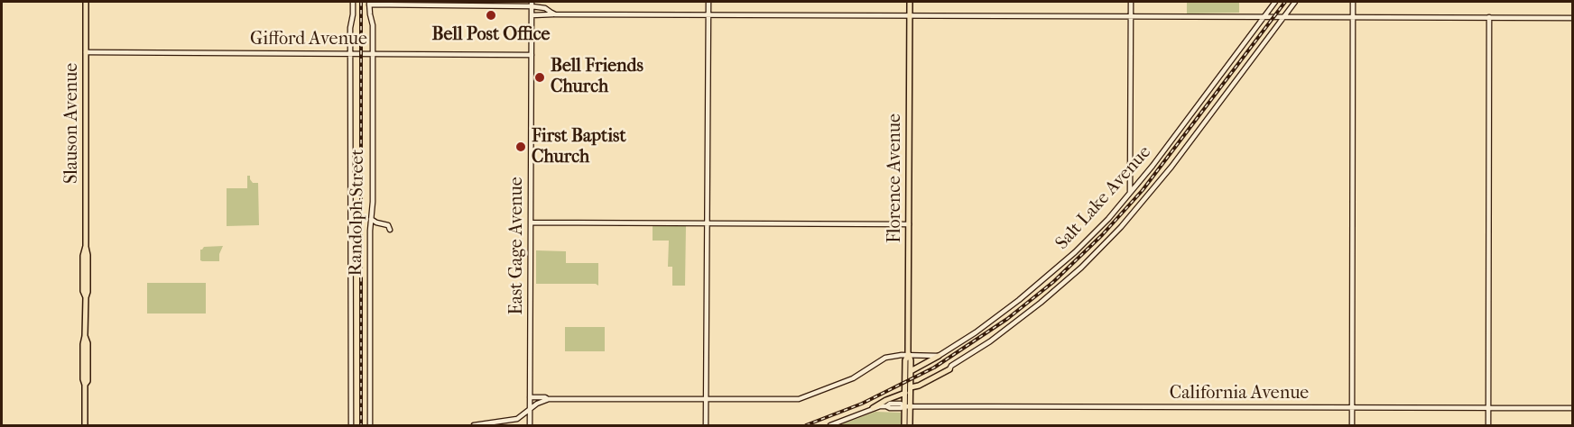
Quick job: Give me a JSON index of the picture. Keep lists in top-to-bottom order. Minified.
{"streets":{"main road":["Slauson Avenue","Florence Avenue"],"street":["Gifford Avenue","Salt Lake Avenue","Randolph Street","East Gage Avenue","California Avenue"]},"crossings":[["Gifford Avenue","Slauson Avenue"],["Gifford Avenue","Randolph Street"],["Gifford Avenue","East Gage Avenue"]],"places":["Bell Post Office","Bell Friends Church","First Baptist Church"]}
